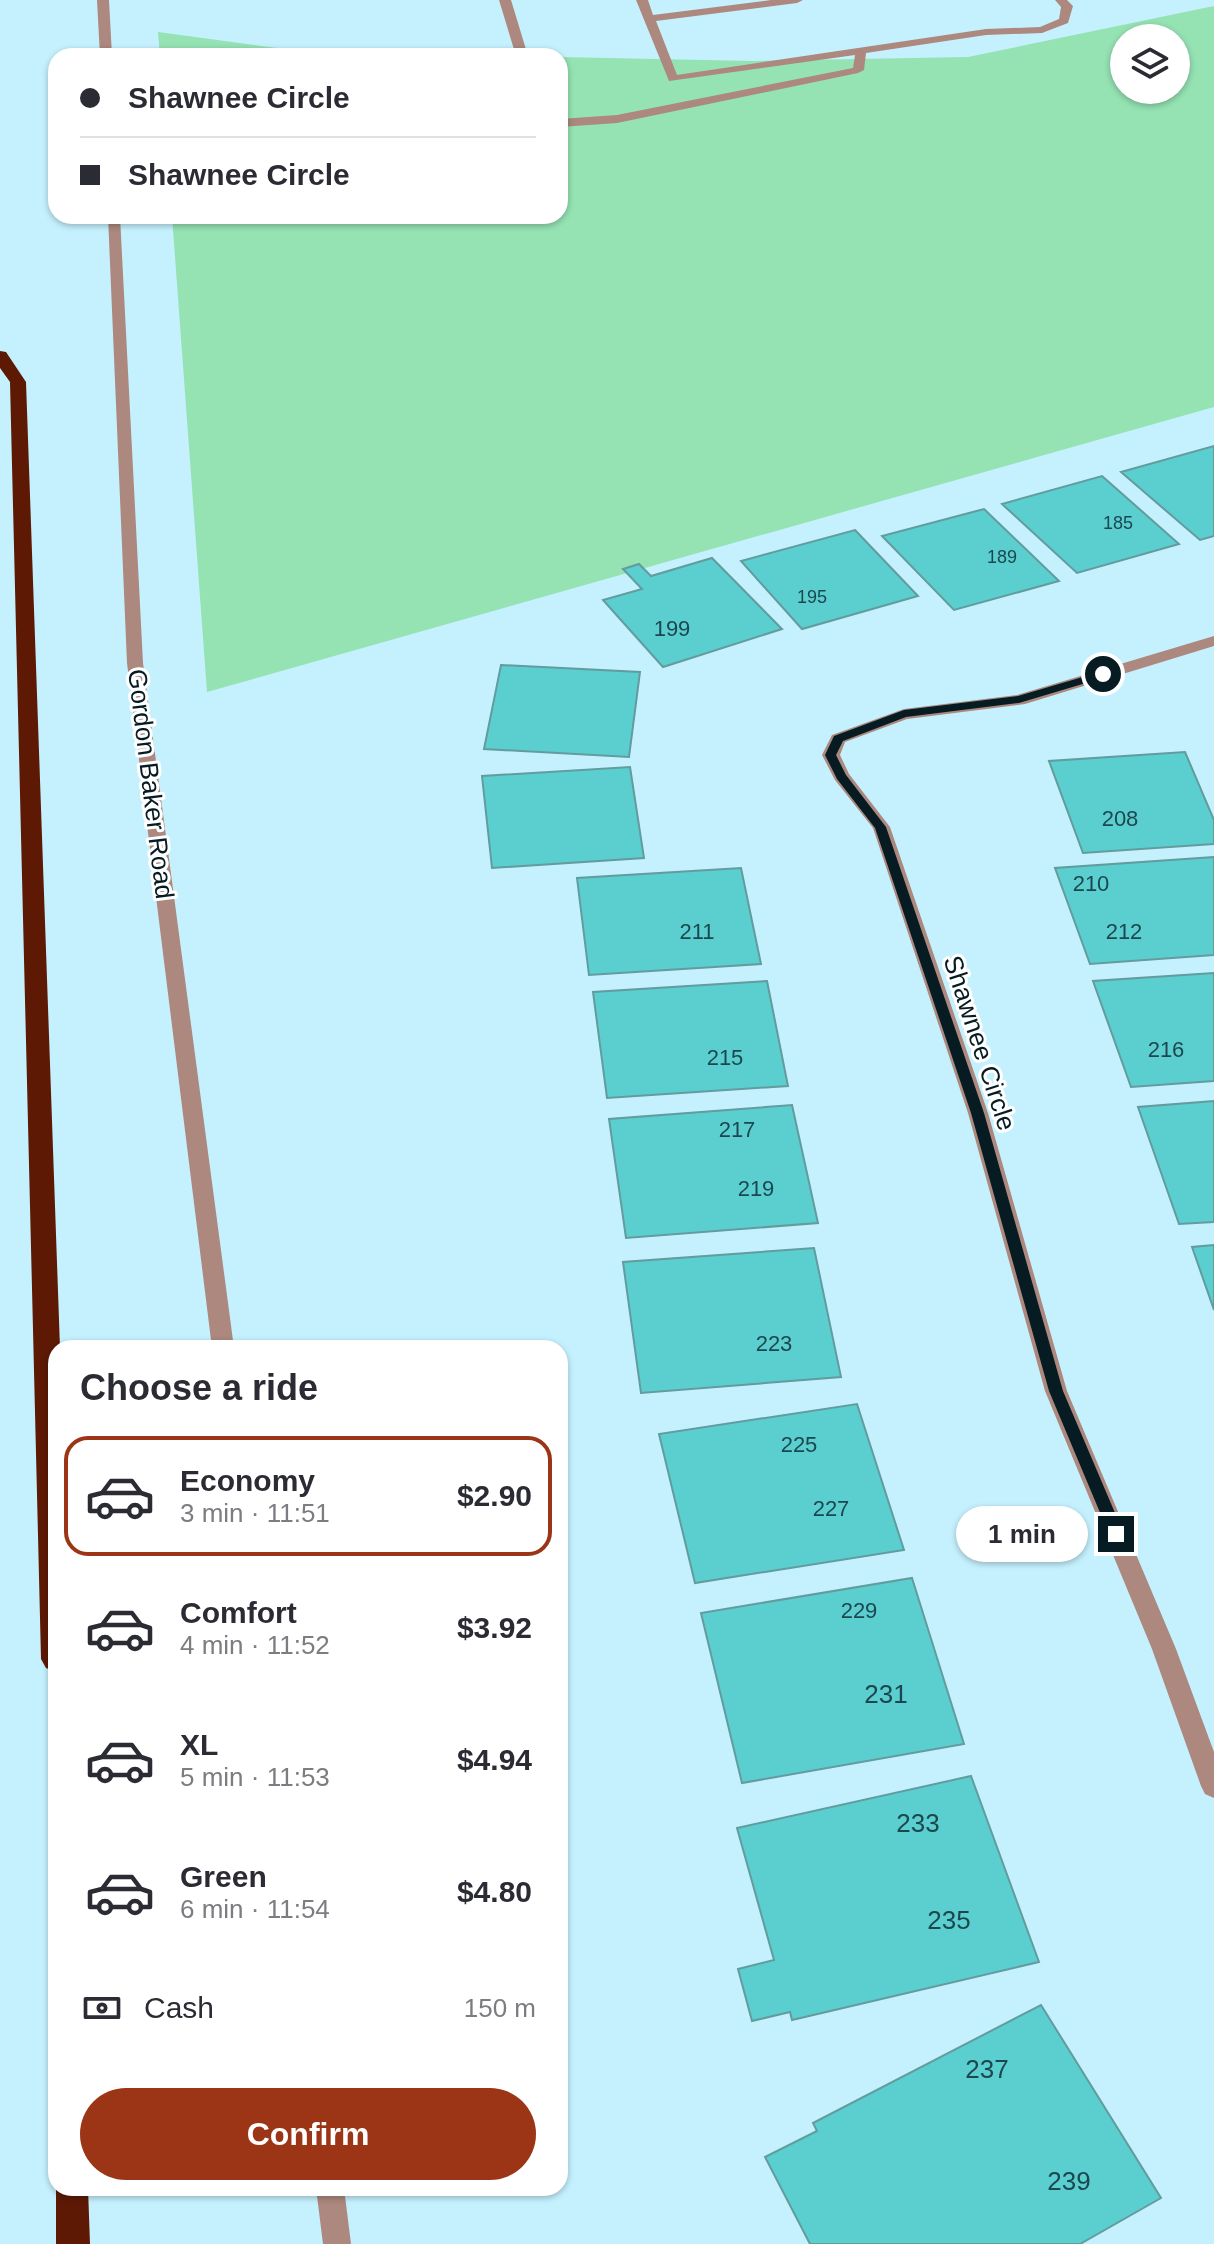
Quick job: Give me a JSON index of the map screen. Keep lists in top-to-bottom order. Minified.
{"streets":{"street":["Gordon Baker Road","Shawnee Circle"]},"house_numbers":["185","189","195","199","208","210","211","212","216","215","217","219","223","225","227","229","231","233","235","237","239"],"page":{"banner":["Shawnee Circle","Shawnee Circle"],"heading":"Choose a ride","list":[{"name":"Economy","note":"3 min · 11:51","value":"$2.90"},{"name":"Comfort","note":"4 min · 11:52","value":"$3.92"},{"name":"XL","note":"5 min · 11:53","value":"$4.94"},{"name":"Green","note":"6 min · 11:54","value":"$4.80"}],"bubble":"1 min","pay":["Cash","150 m"],"buttons":"Confirm"}}
